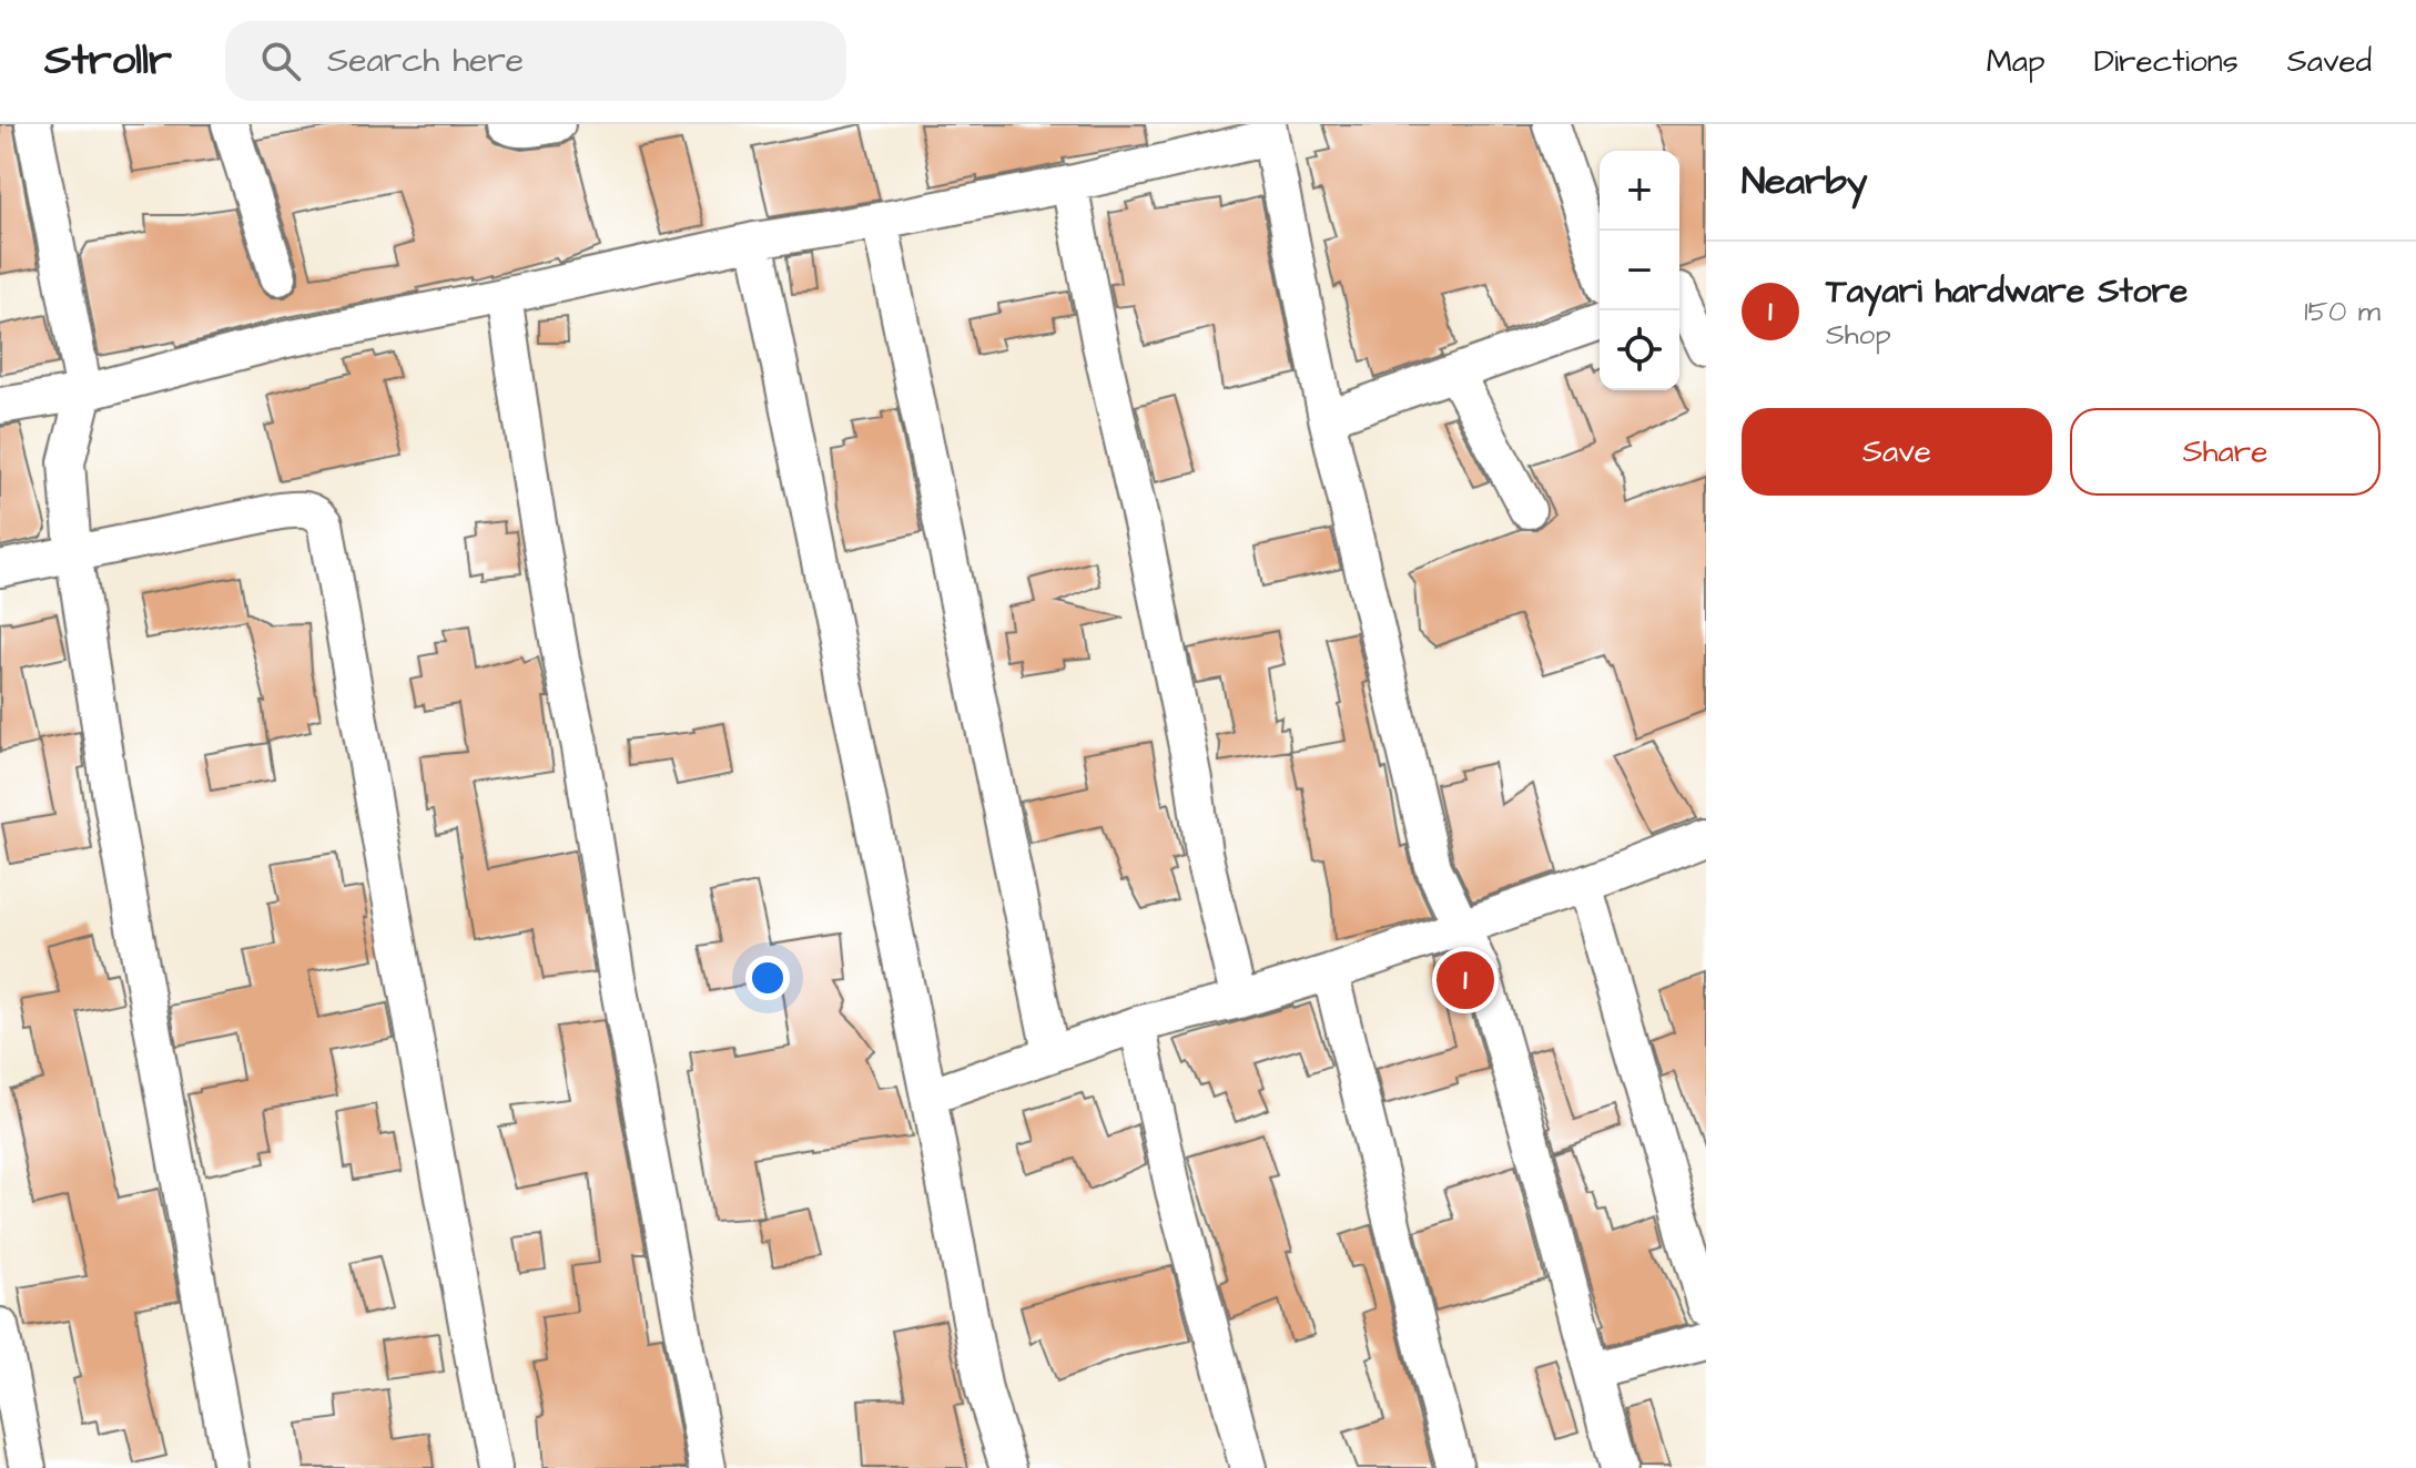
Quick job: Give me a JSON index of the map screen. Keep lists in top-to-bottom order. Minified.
{"page":{"header":"Strollr","search":"Search here","nav":["Map","Directions","Saved"],"heading":"Nearby","map_buttons":["+","−"],"list":[{"mark":"1","name":"Tayari hardware Store","note":"Shop","value":"150 m"}],"buttons":["Save","Share"],"pins":"1"}}
